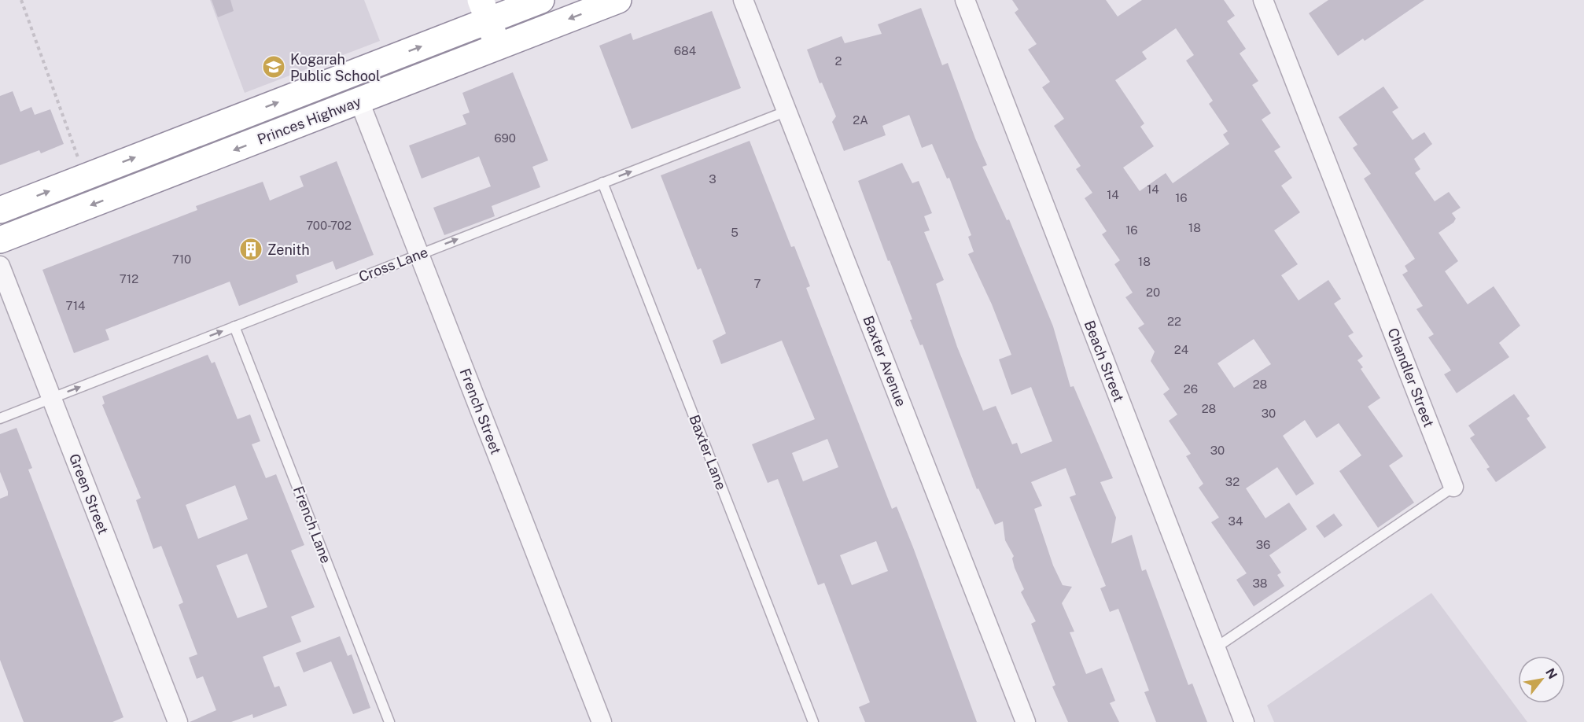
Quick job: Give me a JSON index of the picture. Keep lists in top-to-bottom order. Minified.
{"streets":{"main road":["Princes Highway"],"street":["Baxter Avenue","Beach Street","Chandler Street","French Street","Green Street"],"lane":["Cross Lane","Baxter Lane","French Lane"]},"crossings":[["Princes Highway","French Street"],["Cross Lane","Baxter Avenue"],["Cross Lane","French Street"],["Cross Lane","Baxter Lane"],["Cross Lane","Green Street"],["Cross Lane","French Lane"],["Beach Street","Chandler Street"]],"one_way":["Cross Lane"],"places":{"school or university":["Kogarah Public School"],"building":["Zenith"]},"house_numbers":["684","2","2A","690","3","14","14","16","700-702","18","16","5","710","18","712","7","20","714","22","24","28","26","28","30","30","32","34","36","38"],"north":"top right"}
